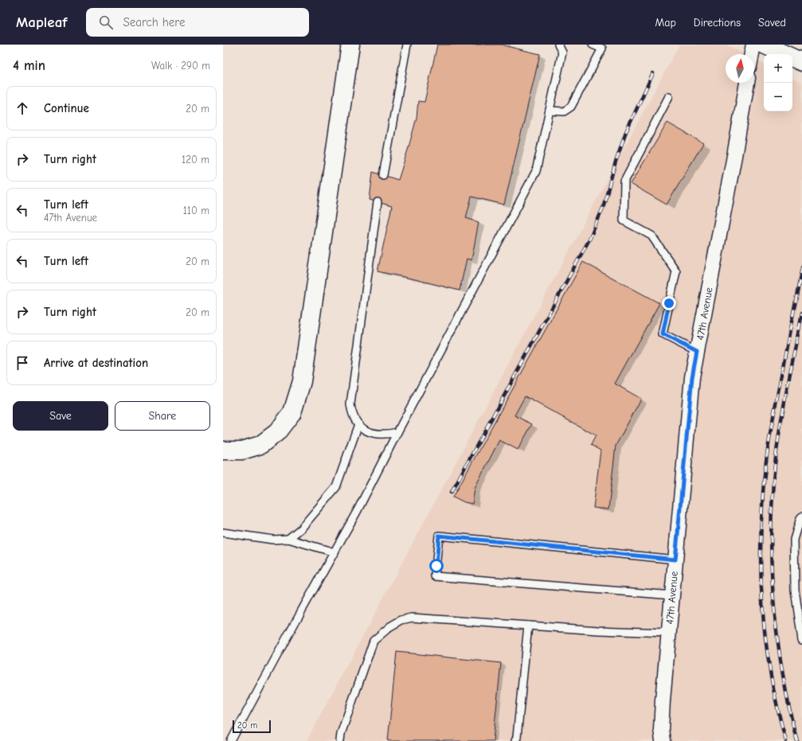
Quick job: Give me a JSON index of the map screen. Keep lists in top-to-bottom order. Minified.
{"streets":{"street":["47th Avenue"]},"scale_bar":"20 m","north":"top","page":{"header":"Mapleaf","search":"Search here","nav":["Map","Directions","Saved"],"heading":["4 min","Walk · 290 m"],"map_buttons":["+","−"],"list":[["Continue","20 m"],["Turn right","120 m"],["Turn left","47th Avenue","110 m"],["Turn left","20 m"],["Turn right","20 m"],"Arrive at destination"],"buttons":["Save","Share"],"scale":"20 m"}}
